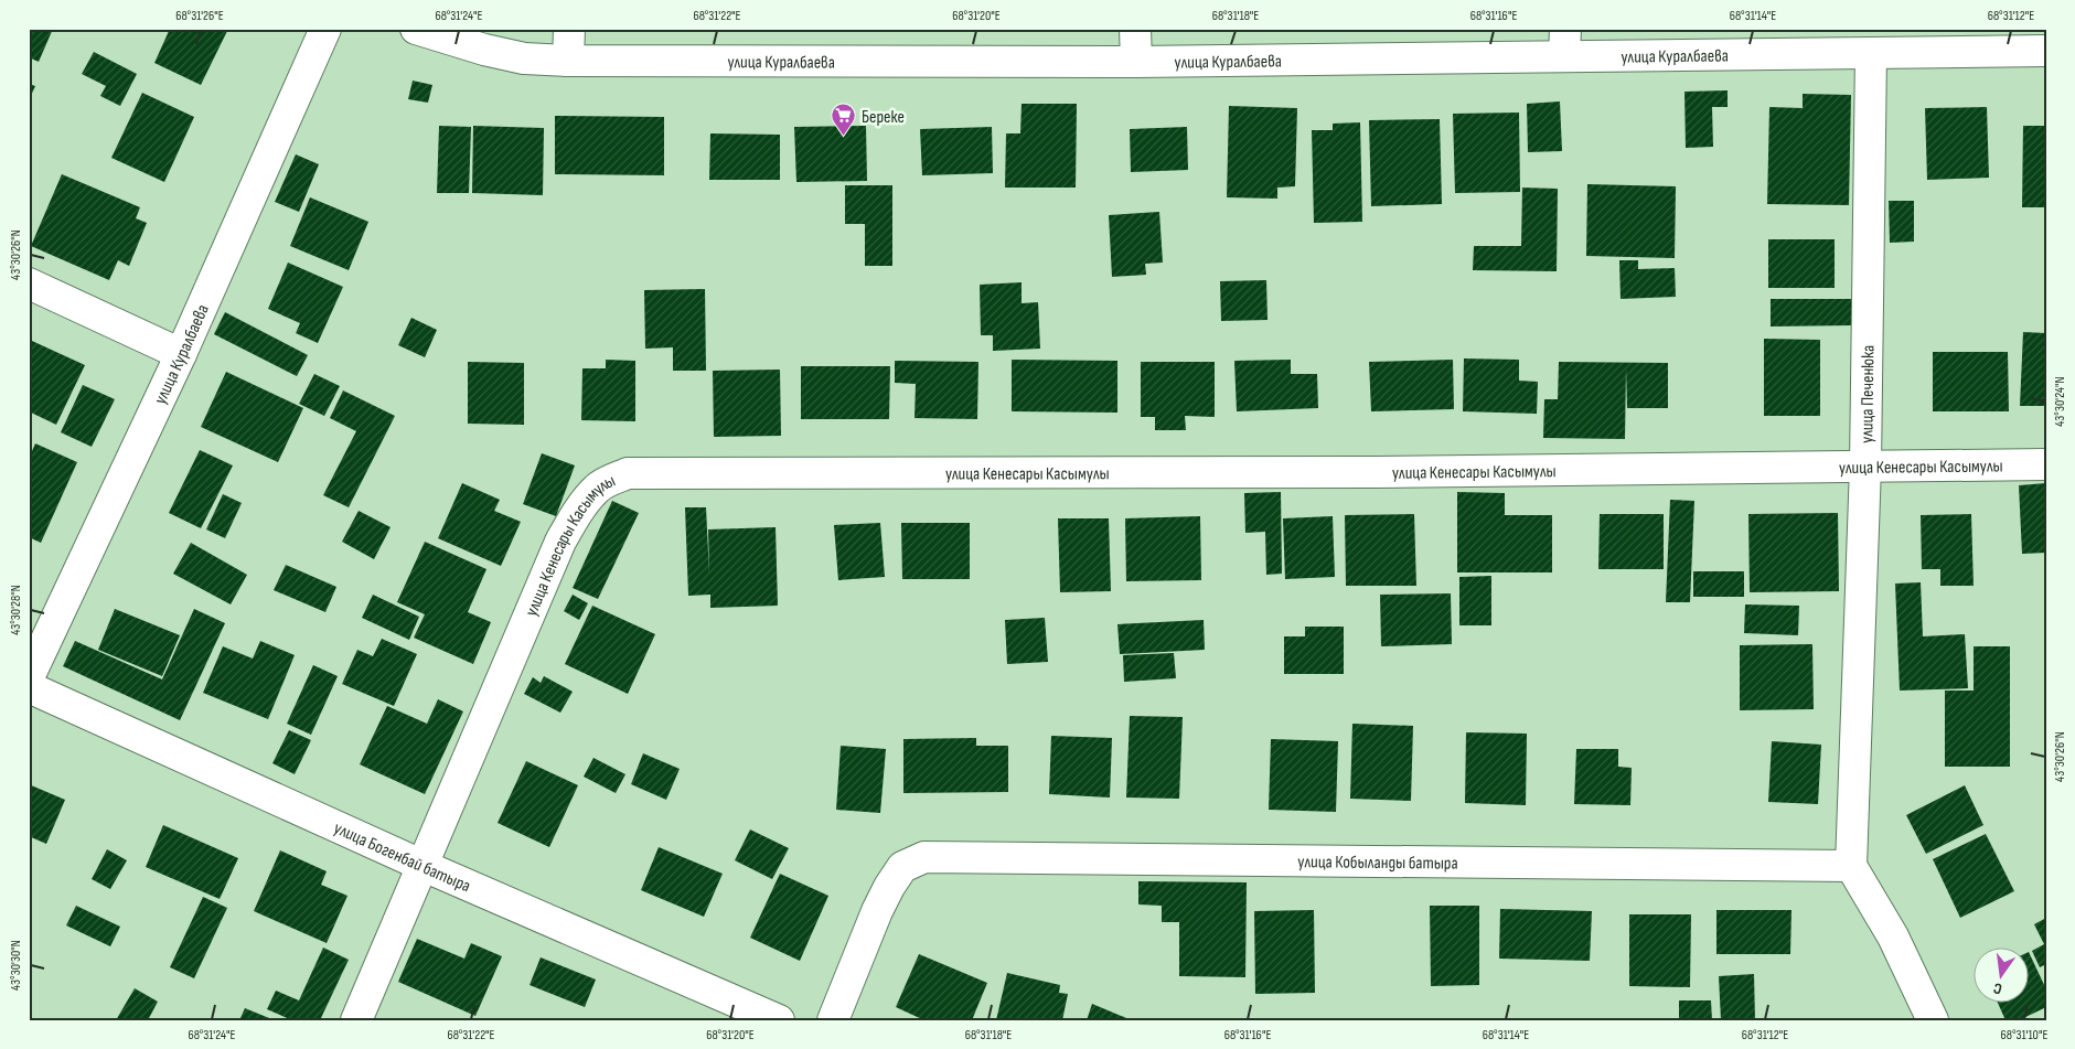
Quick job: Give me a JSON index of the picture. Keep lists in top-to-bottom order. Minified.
{"streets":{"street":["улица Куралбаева","улица Печенюка","улица Кенесары Касымулы","улица Богенбай батыра","улица Кобыланды батыра"]},"crossings":[["улица Куралбаева","улица Печенюка"],["улица Печенюка","улица Кенесары Касымулы"],["улица Печенюка","улица Кобыланды батыра"],["улица Кенесары Касымулы","улица Богенбай батыра"]],"places":{"supermarket":["Береке"]},"north":"bottom","coordinates":["68°31'26\"E","68°31'24\"E","68°31'22\"E","68°31'20\"E","68°31'18\"E","68°31'16\"E","68°31'14\"E","68°31'12\"E","43°30'26\"N","43°30'24\"N","43°30'28\"N","43°30'30\"N","68°31'10\"E"]}
